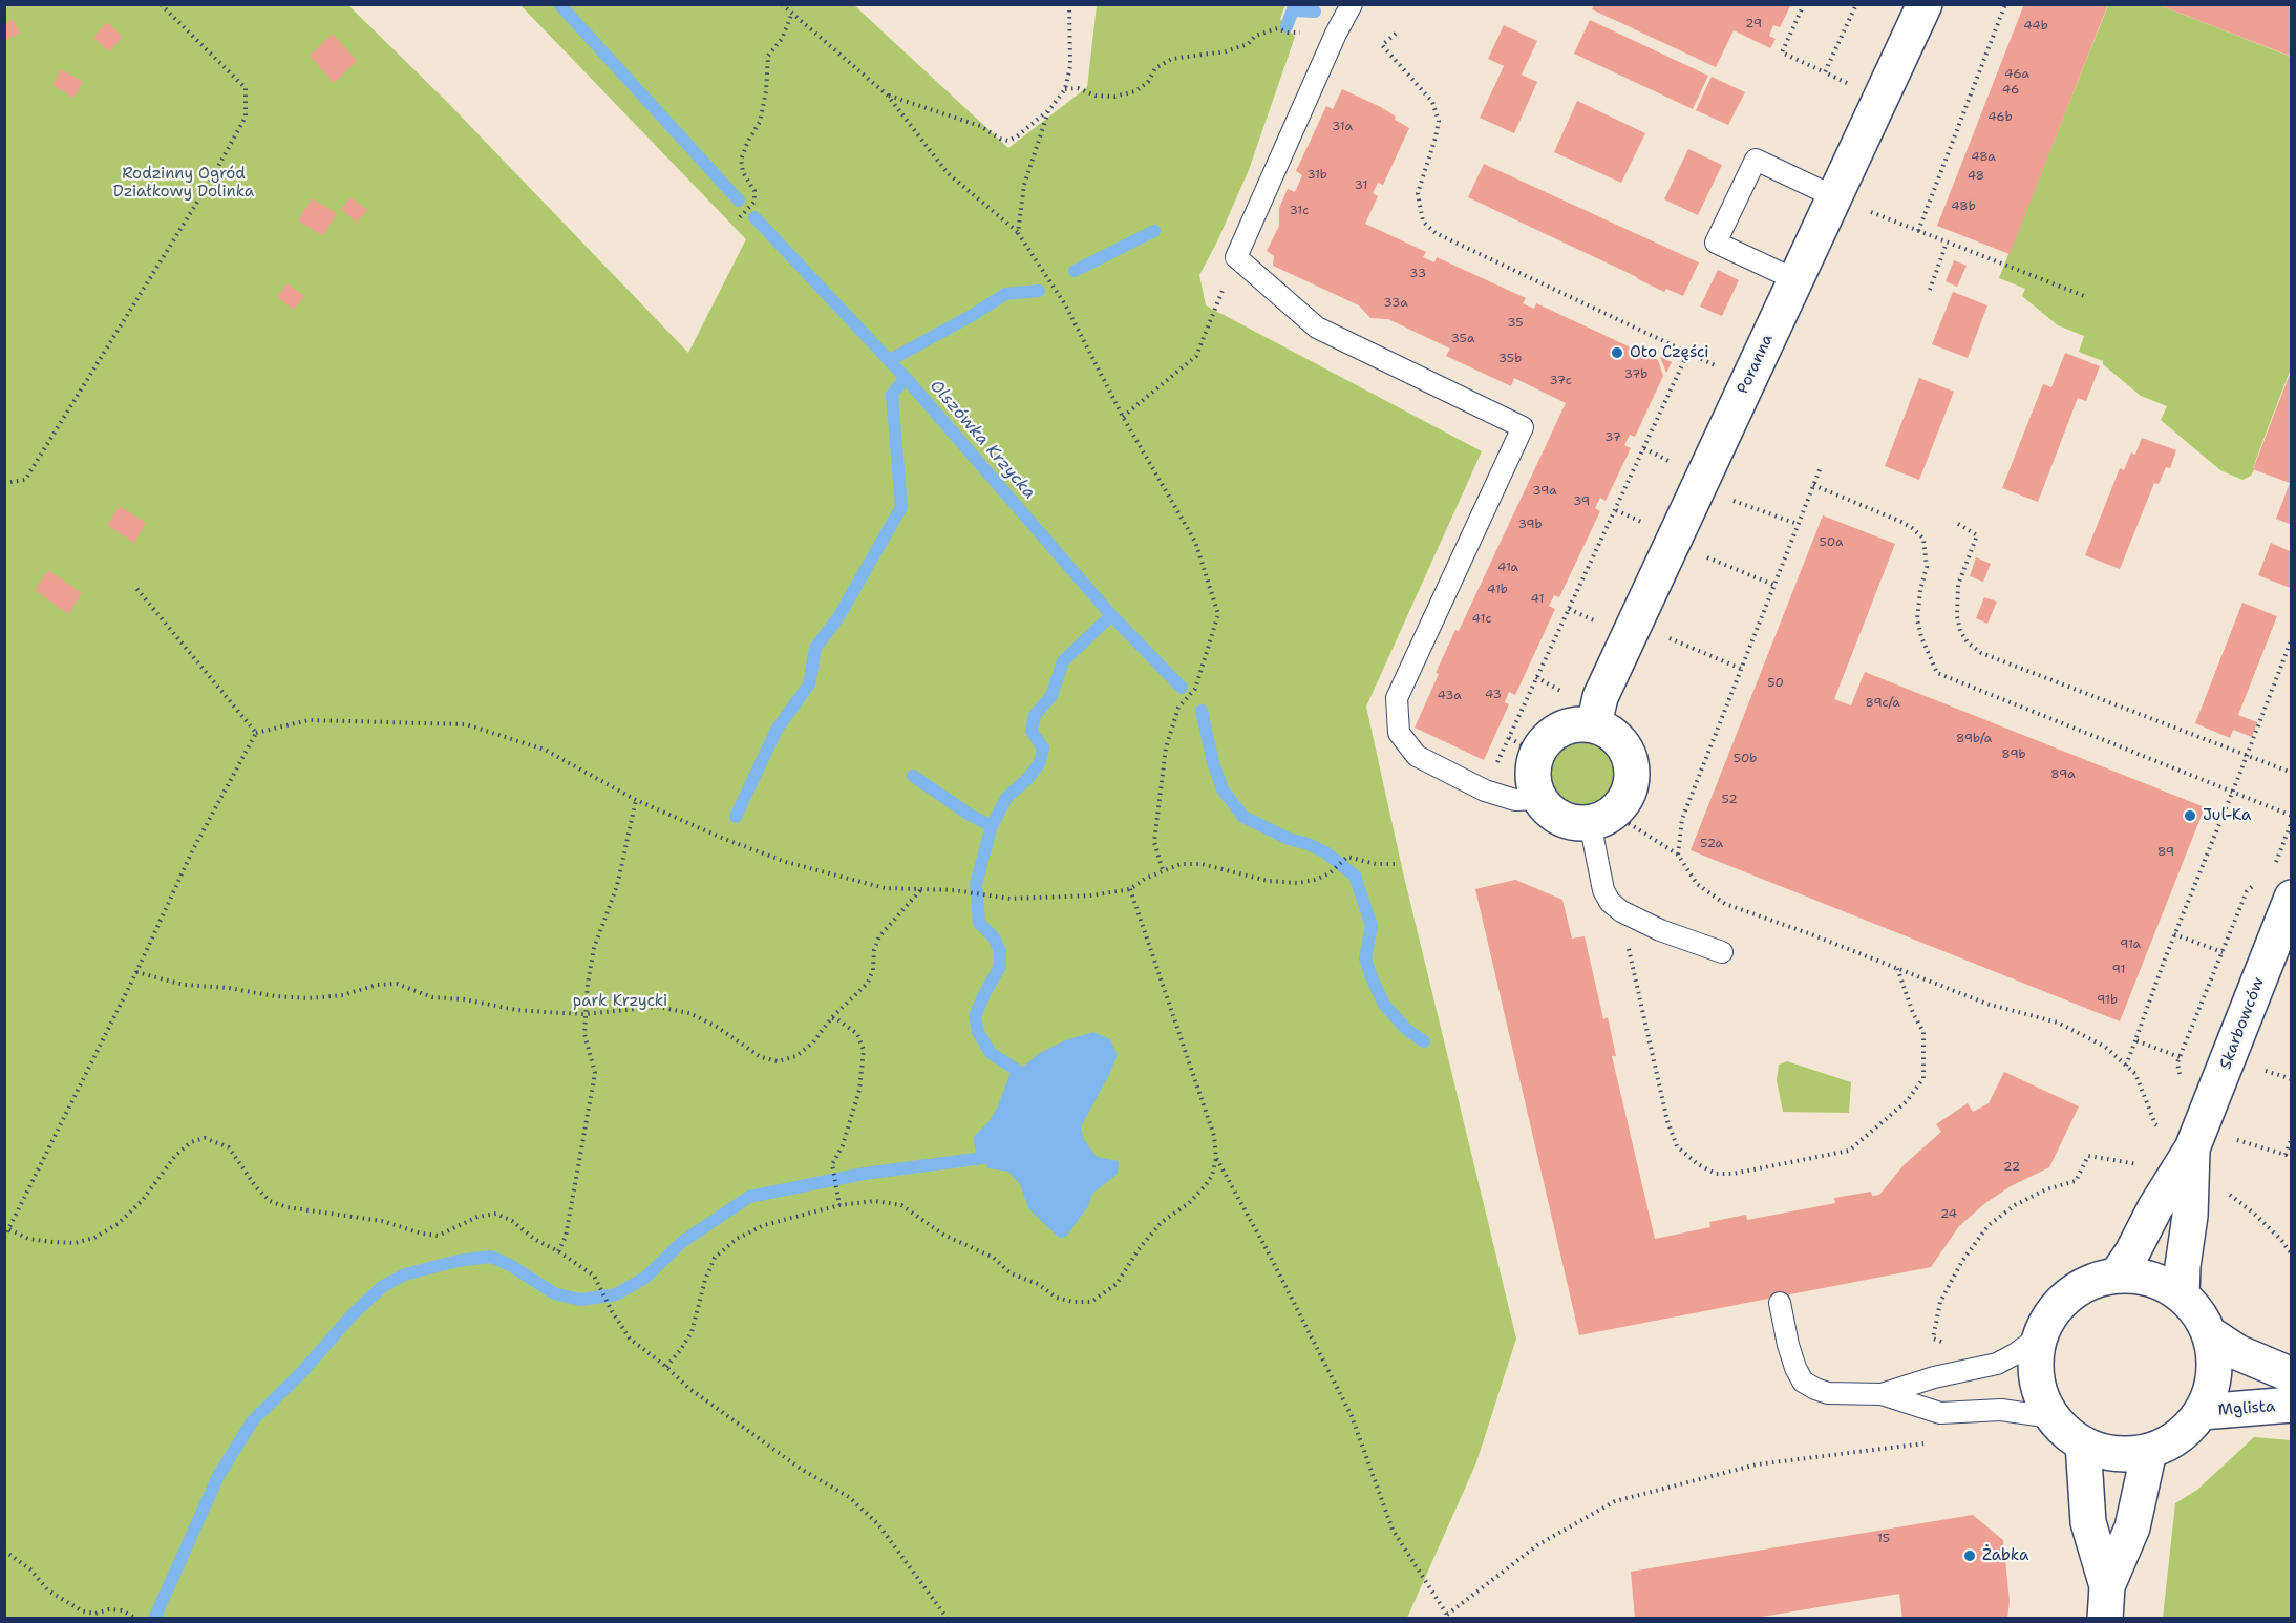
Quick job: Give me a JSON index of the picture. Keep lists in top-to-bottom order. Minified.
{"streets":{"street":["Poranna","Skarbowców","Mglista"]},"crossings":[["Skarbowców","Mglista"]],"water":["Olszówka Krzycka"],"parks":["Rodzinny Ogród Działkowy Dolinka","park Krzycki"],"places":["Oto Części","Jul-Ka","Żabka"],"house_numbers":["29","44b","46a","46","46b","31a","48a","31b","48","31","48b","31c","33","33a","35","35a","35b","37b","37c","37","39a","39","39b","50a","41a","41b","41","41c","50","43","43a","89c/a","89b/a","89b","50b","89a","52","52a","89","91a","91","91b","22","24","15"]}
